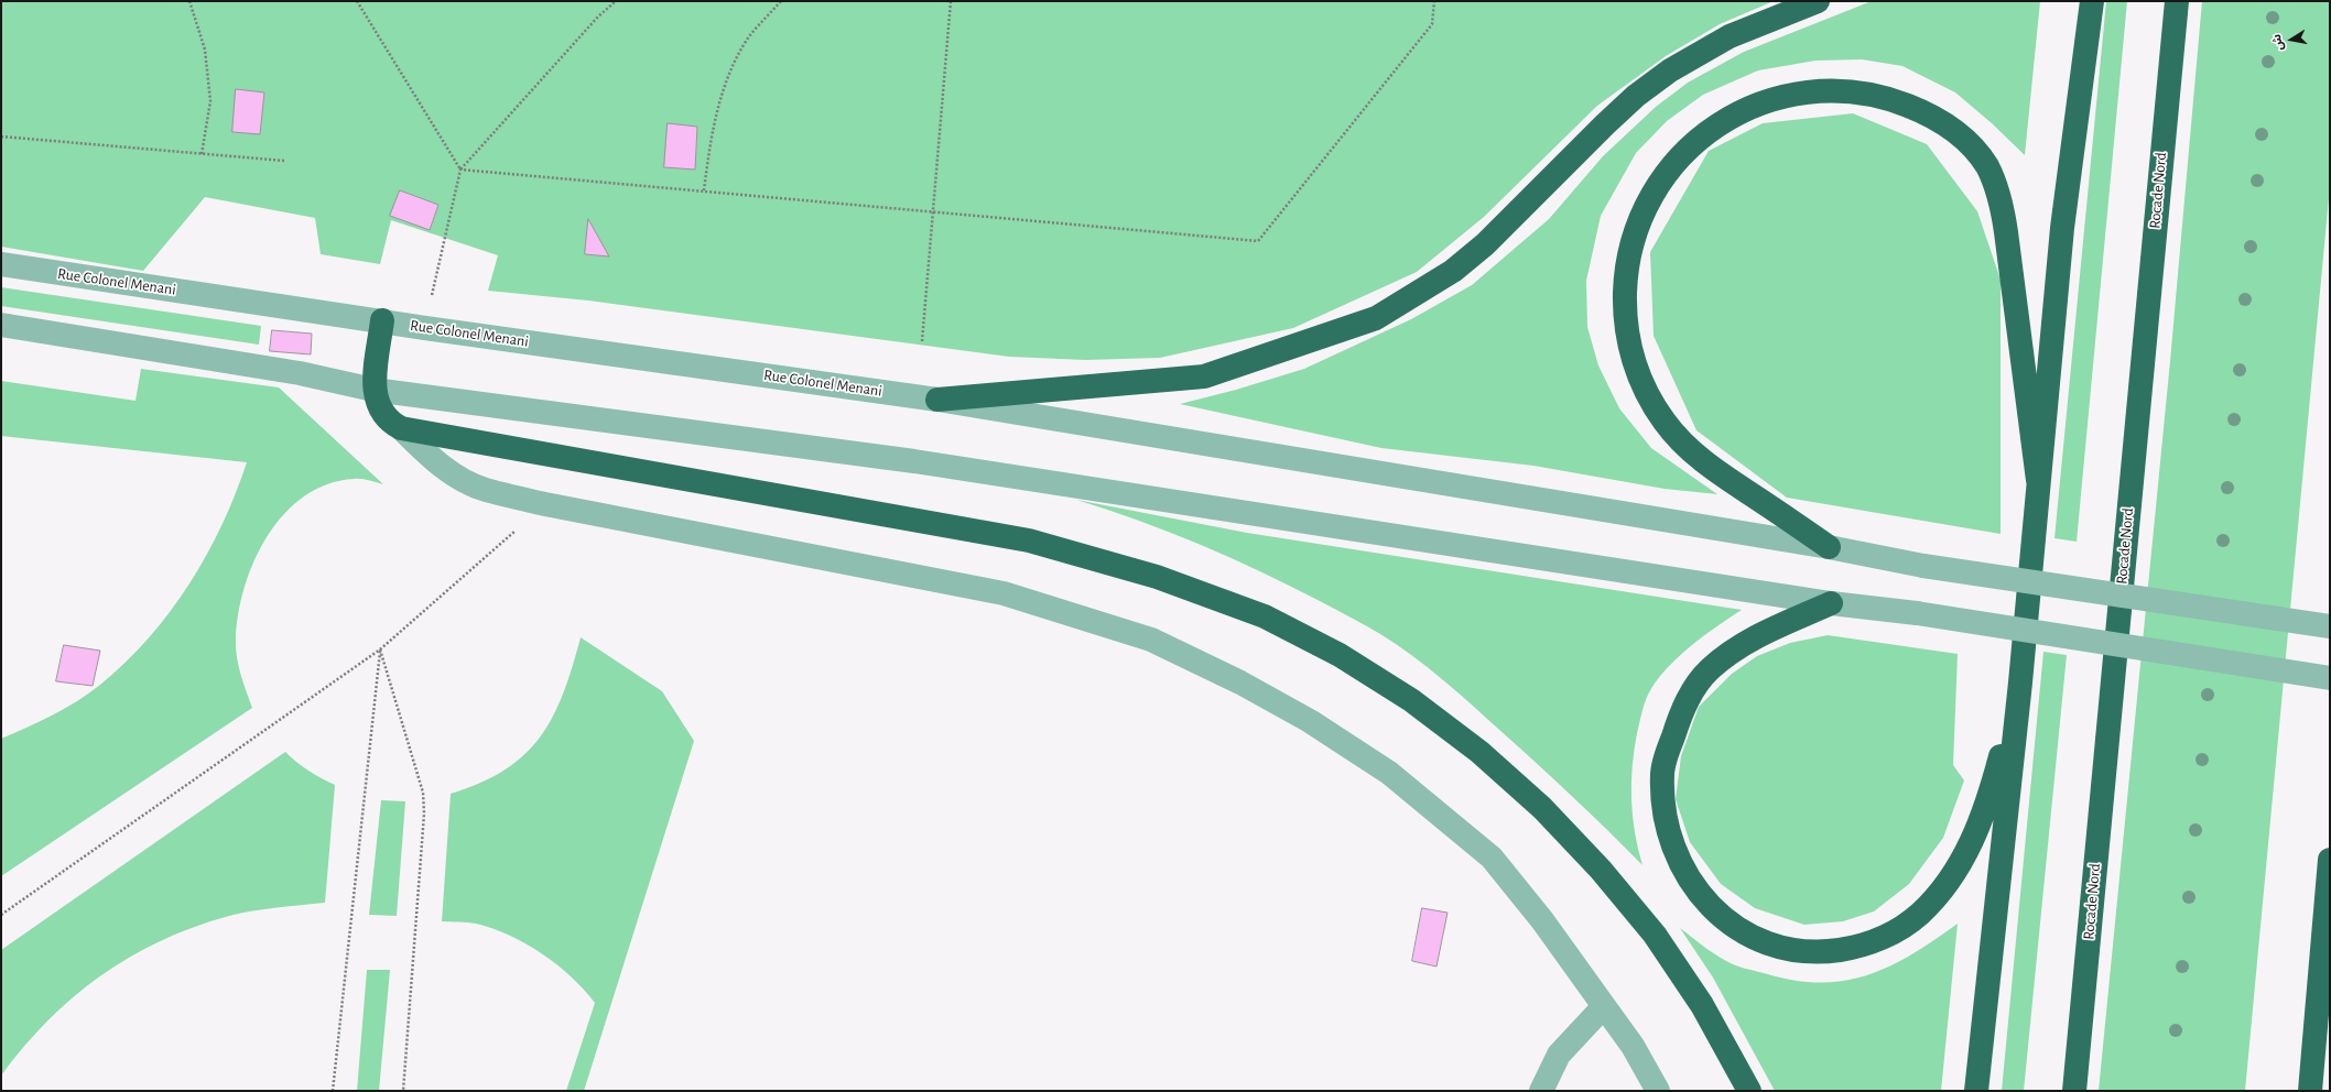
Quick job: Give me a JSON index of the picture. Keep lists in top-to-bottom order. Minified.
{"streets":{"highway":["Rocade Nord"],"street":["Rue Colonel Menani"]},"north":"left"}
